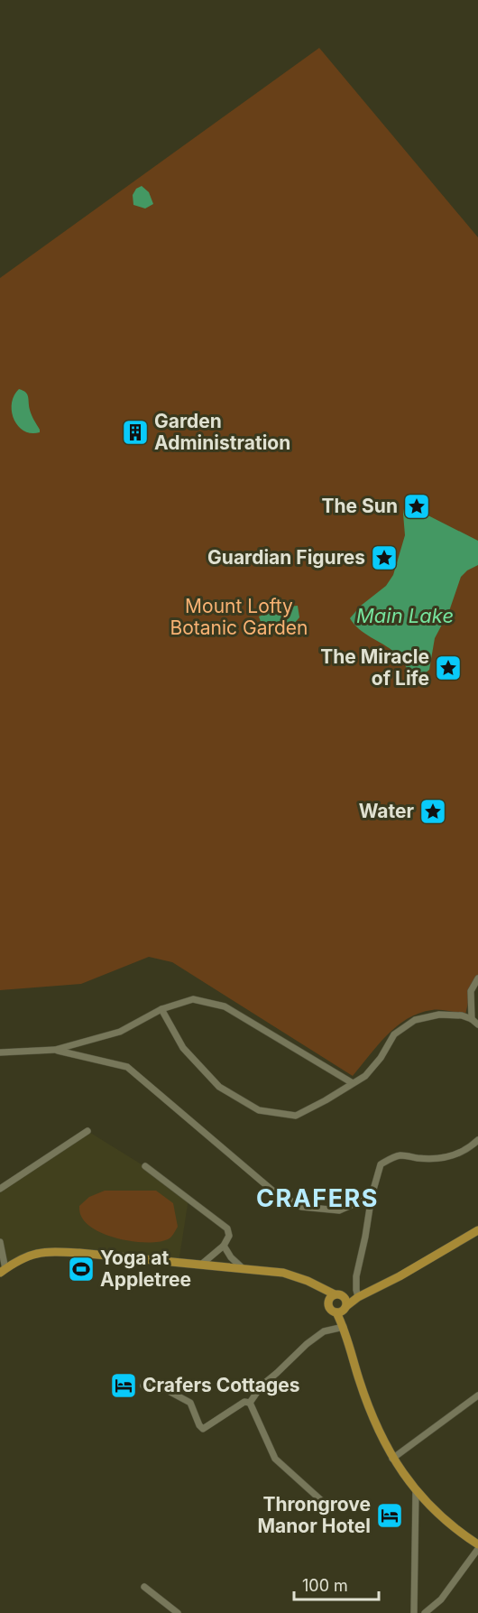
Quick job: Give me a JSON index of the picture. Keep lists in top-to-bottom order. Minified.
{"districts":["CRAFERS"],"water":["Main Lake"],"parks":["Mount Lofty Botanic Garden"],"places":{"building":["Garden Administration"],"place":["The Sun","Guardian Figures","The Miracle of Life","Water"],"sports":["Yoga at Appletree"],"hotel":["Crafers Cottages","Throngrove Manor Hotel"]},"scale_bar":"100 m"}
